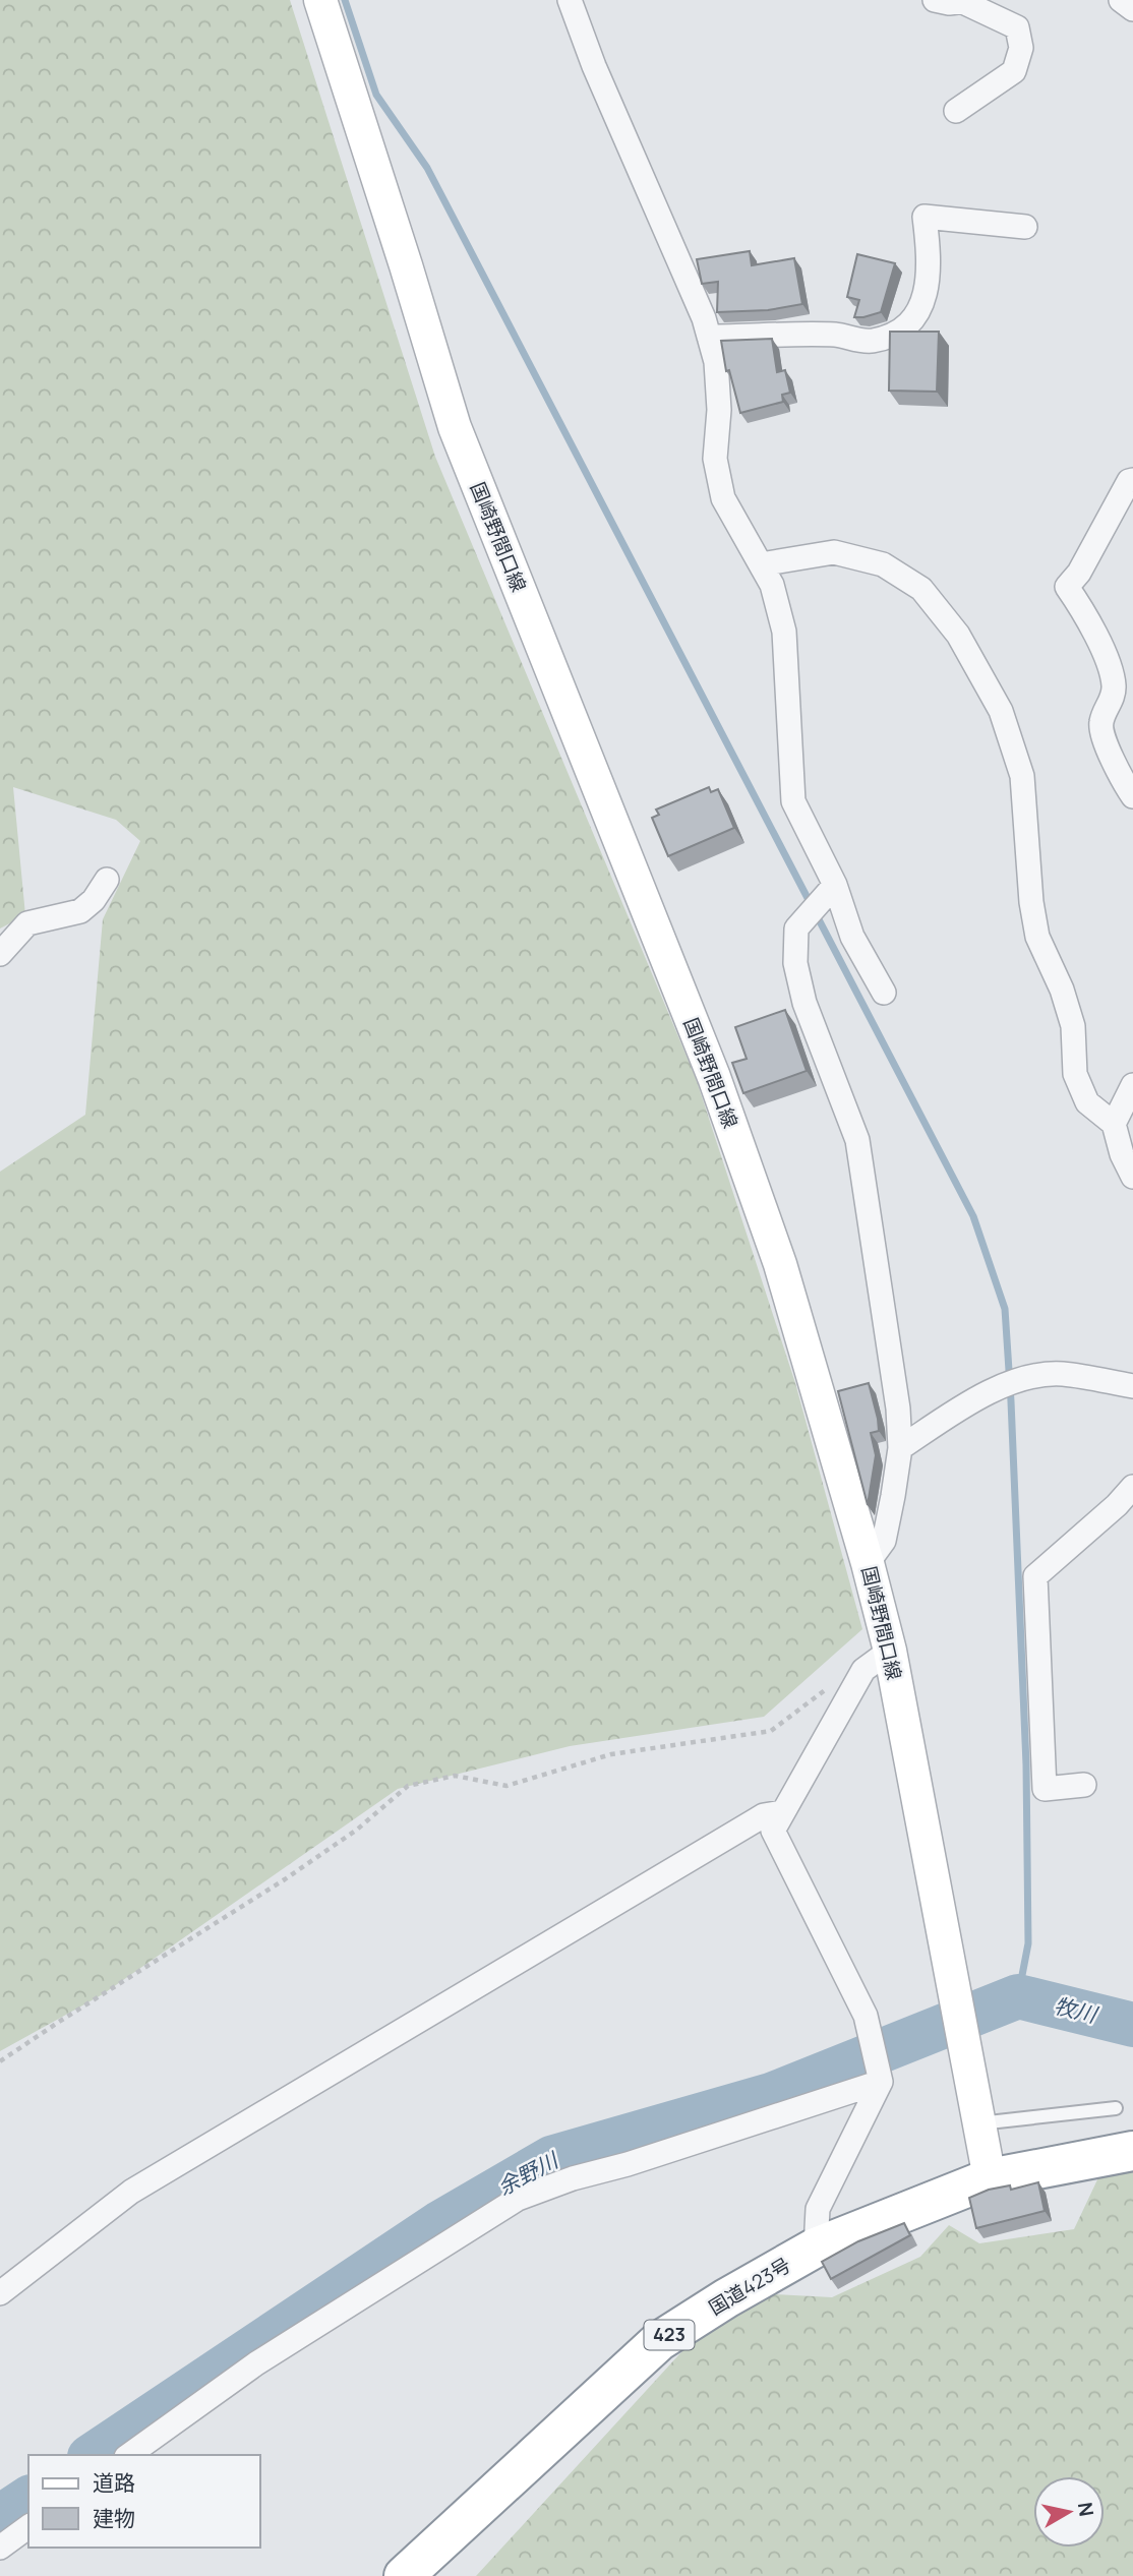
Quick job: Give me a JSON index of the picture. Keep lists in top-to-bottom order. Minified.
{"streets":{"highway":["国道423号","423"],"main road":["国崎野間口線"]},"crossings":[["国崎野間口線","国道423号"]],"water":["牧川","余野川"],"legend":["道路","建物"],"north":"right"}
